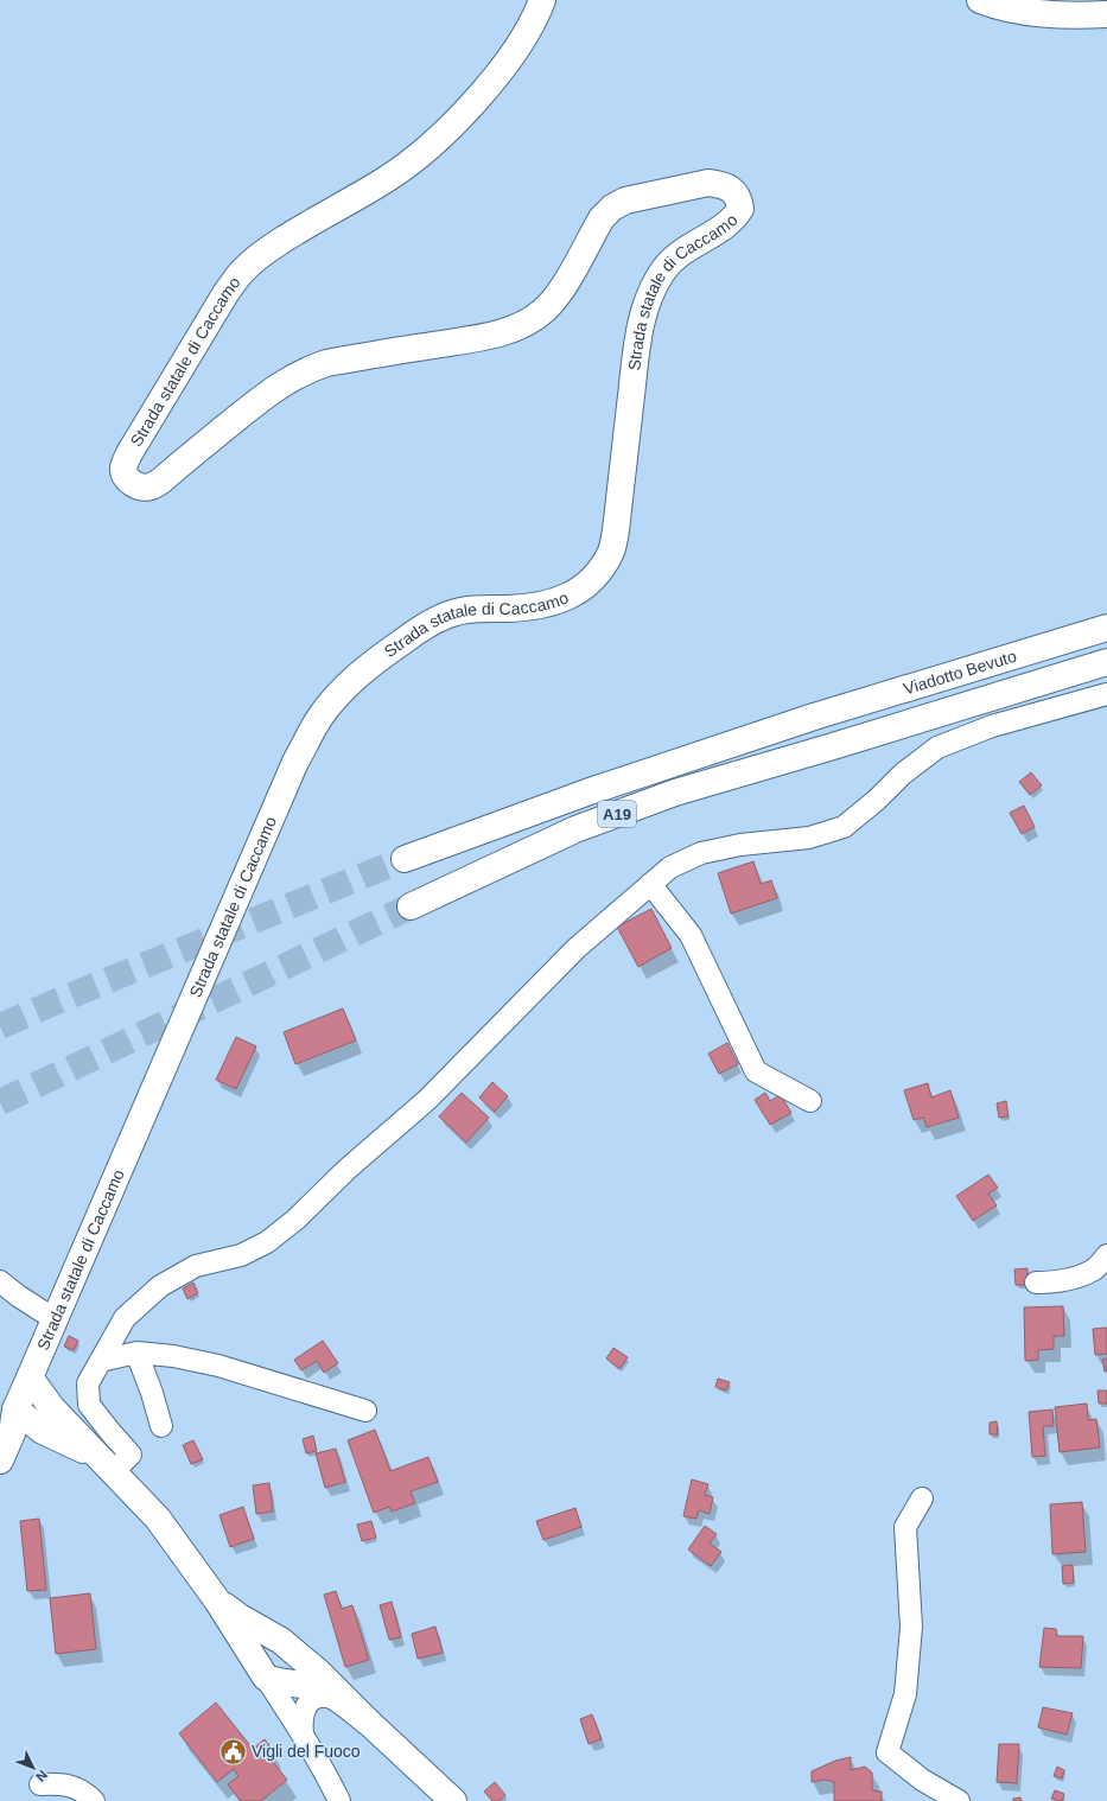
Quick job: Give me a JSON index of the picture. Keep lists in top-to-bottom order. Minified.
{"streets":{"main road":["Strada statale di Caccamo","Viadotto Bevuto","A19"]},"places":{"public building":["Vigli del Fuoco"]},"north":"bottom right"}
